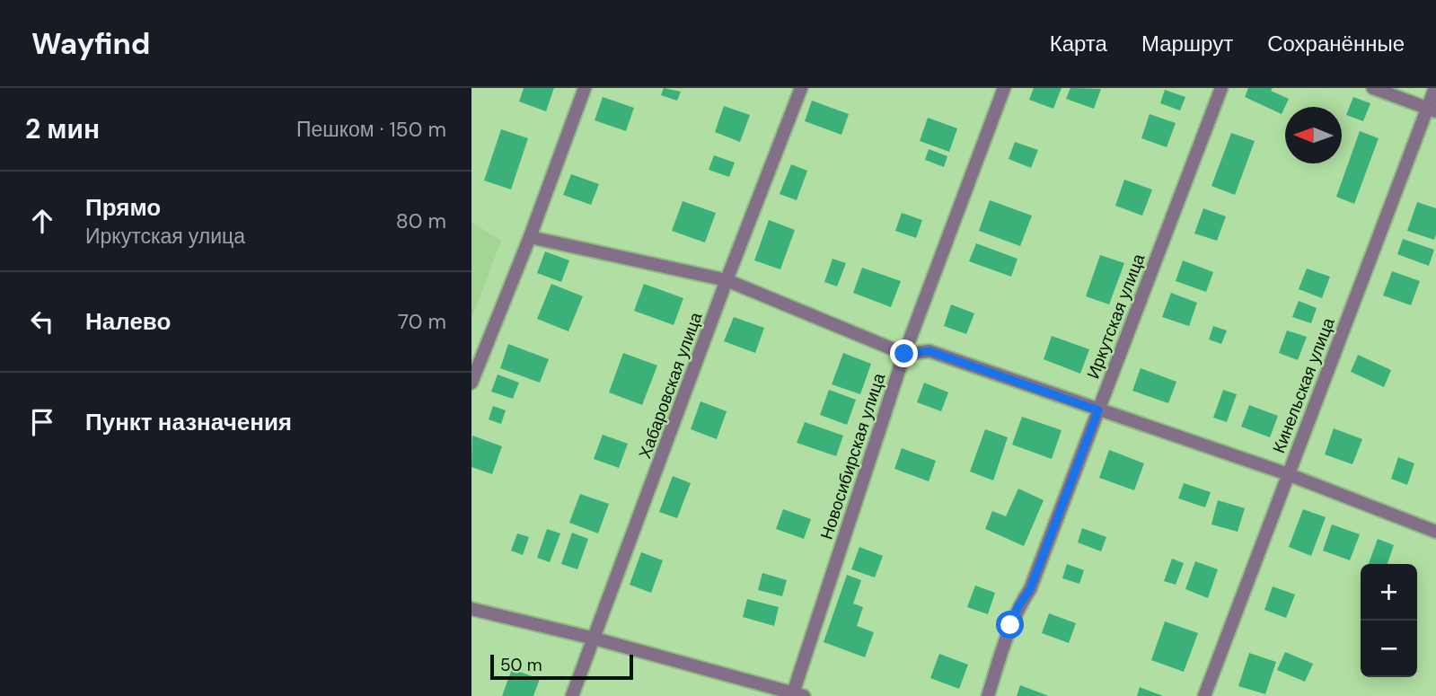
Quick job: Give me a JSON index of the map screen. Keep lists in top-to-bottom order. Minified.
{"streets":{"street":["Иркутская улица","Хабаровская улица","Кинельская улица","Новосибирская улица"]},"scale_bar":"50 m","north":"left","page":{"header":"Wayfind","nav":["Карта","Маршрут","Сохранённые"],"heading":["2 мин","Пешком · 150 m"],"list":[["Прямо","Иркутская улица","80 m"],["Налево","70 m"],"Пункт назначения"],"map_buttons":["+","−"],"scale":"50 m"}}
